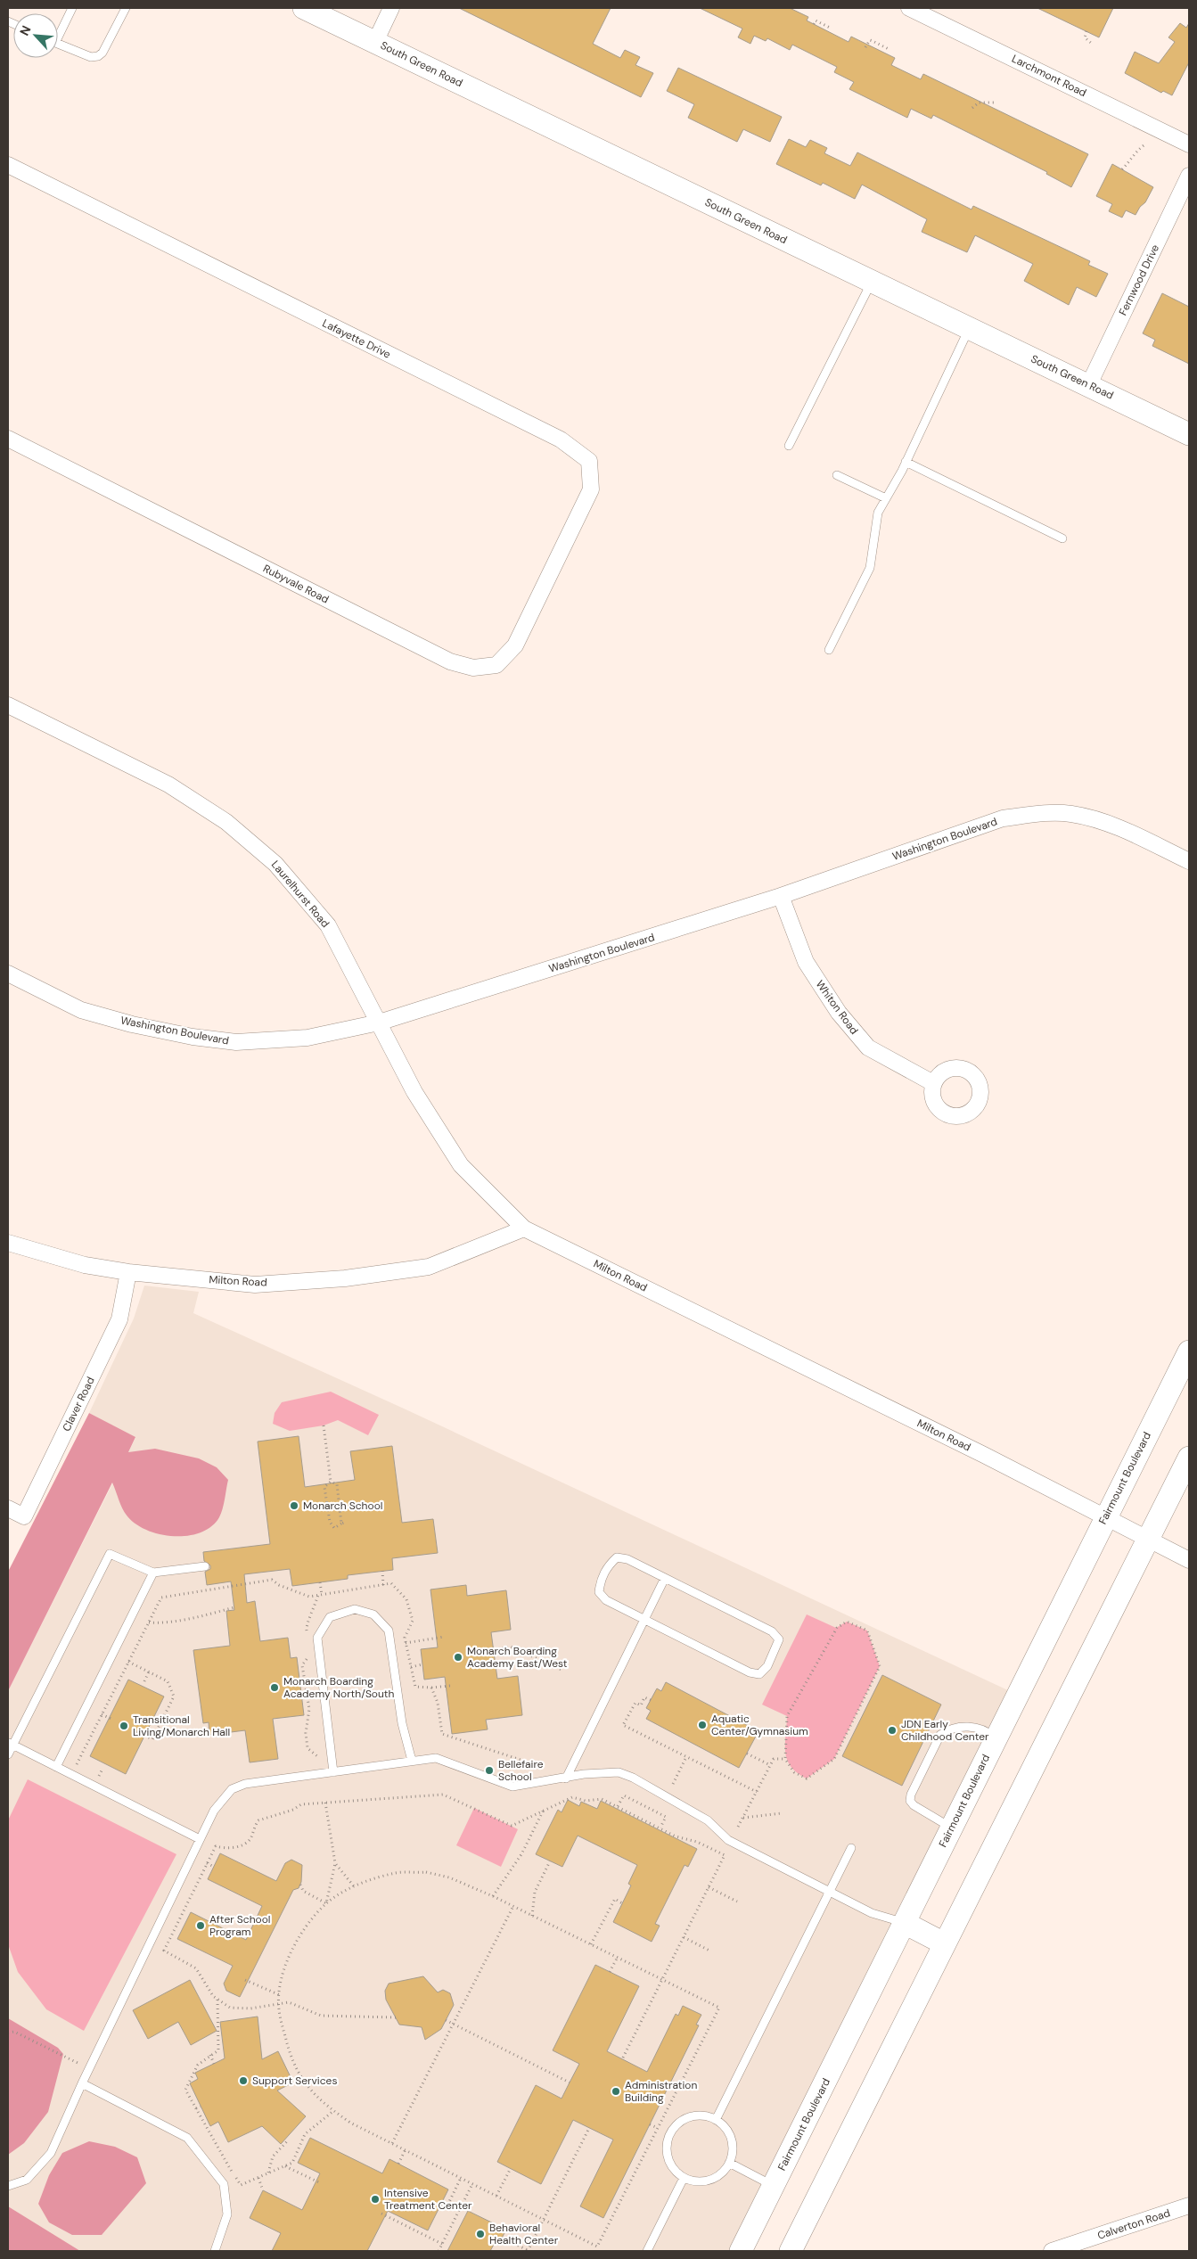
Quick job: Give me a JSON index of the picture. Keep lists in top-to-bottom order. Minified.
{"streets":{"main road":["South Green Road","Fairmount Boulevard"],"street":["Larchmont Road","Fernwood Drive","Lafayette Drive","Rubyvale Road","Washington Boulevard","Laurelhurst Road","Whiton Road","Milton Road","Claver Road","Calverton Road"]},"crossings":[["South Green Road","Fernwood Drive"],["Lafayette Drive","Rubyvale Road"],["Washington Boulevard","Laurelhurst Road"],["Washington Boulevard","Whiton Road"],["Laurelhurst Road","Milton Road"],["Milton Road","Claver Road"],["Milton Road","Fairmount Boulevard"]],"places":["Monarch School","Monarch Boarding Academy East/West","Monarch Boarding Academy North/South","Aquatic Center/Gymnasium","Transitional Living/Monarch Hall","JDN Early Childhood Center","Bellefaire School","After School Program","Support Services","Administration Building","Intensive Treatment Center","Behavioral Health Center"],"north":"top left"}
